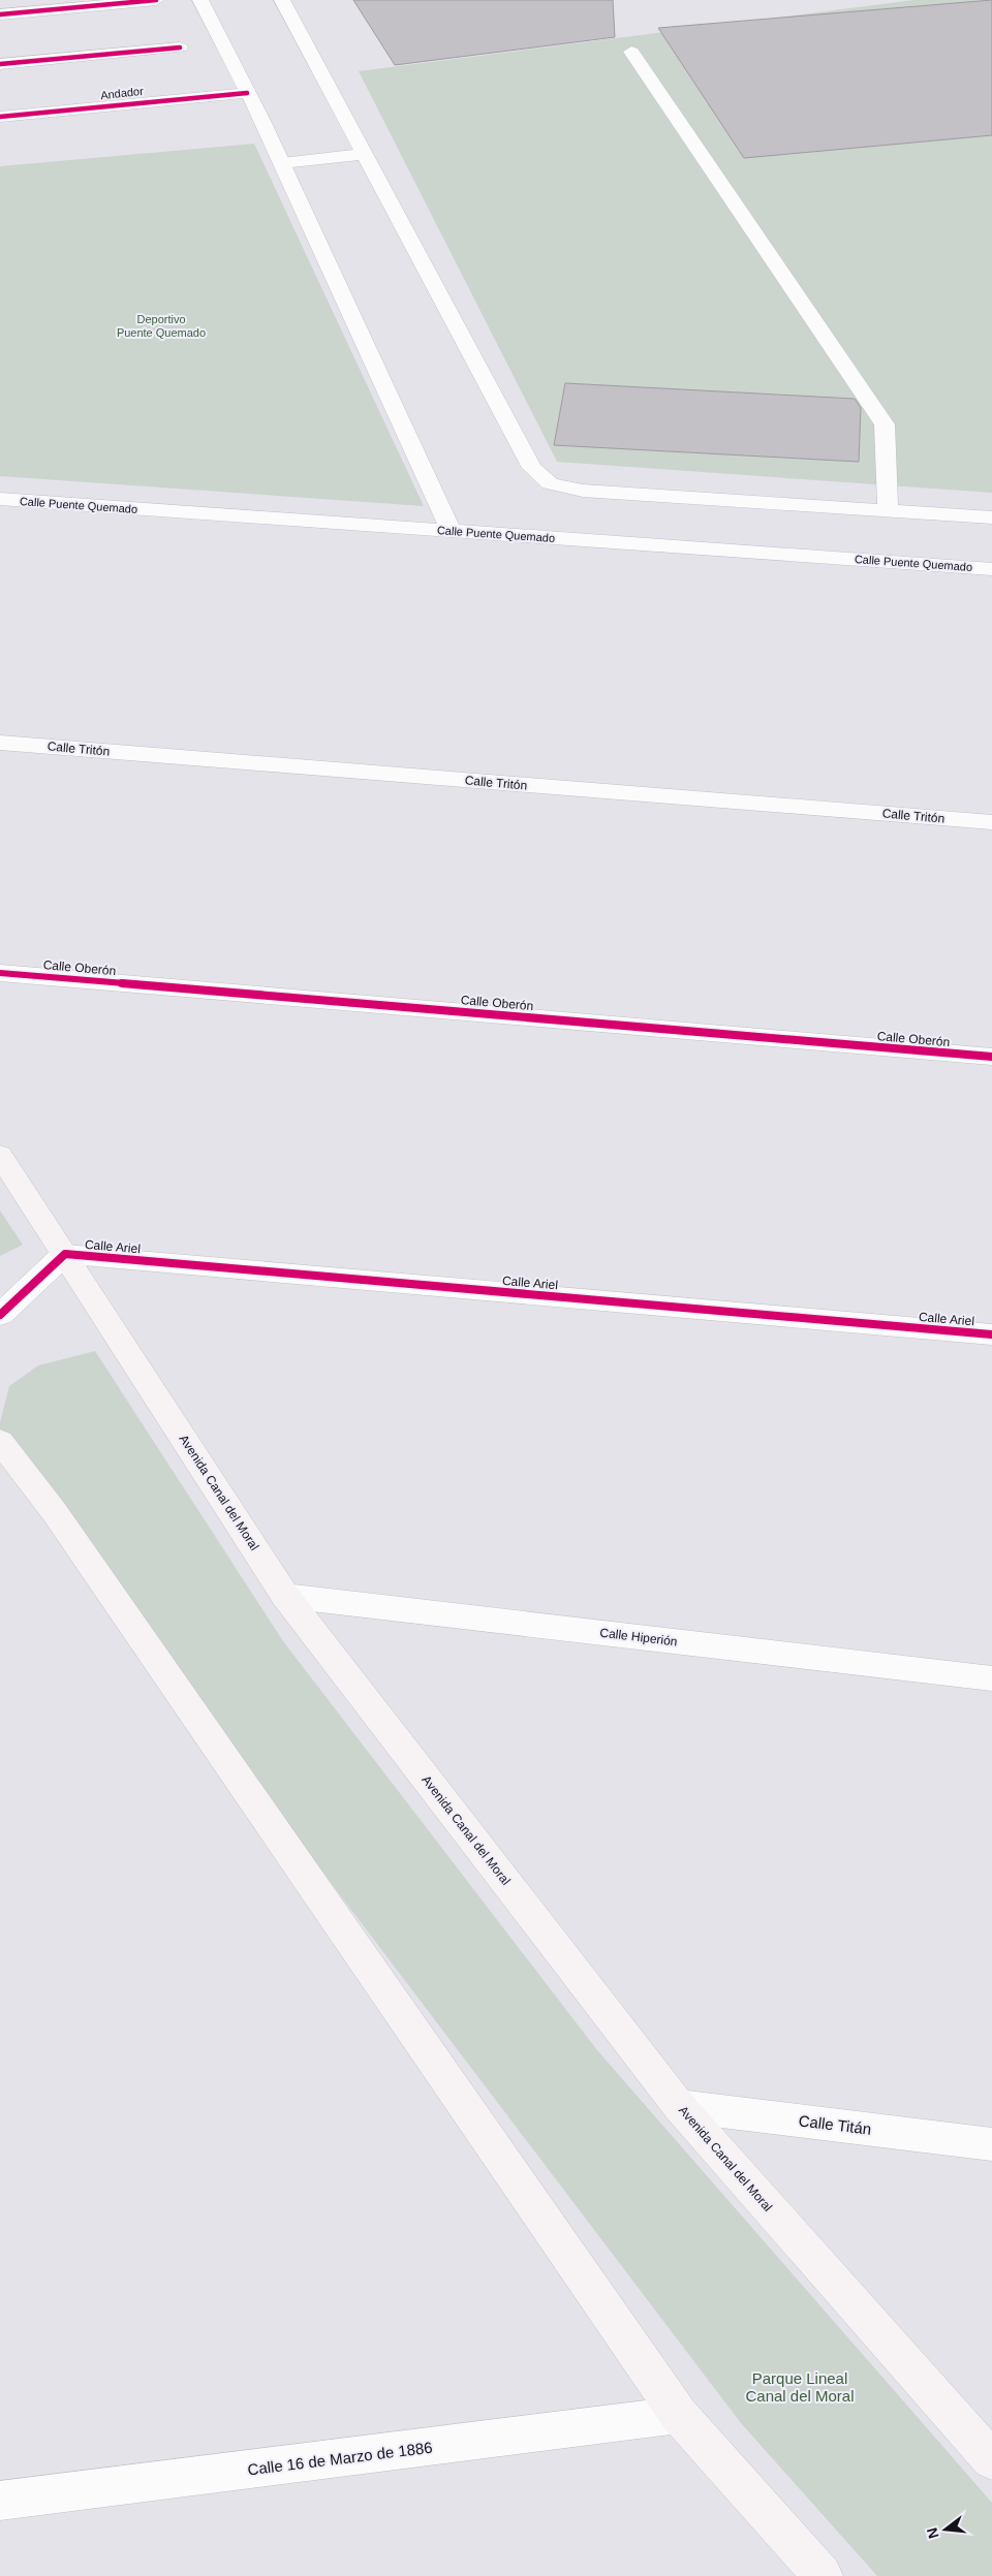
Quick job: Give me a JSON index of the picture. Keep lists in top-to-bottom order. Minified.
{"streets":{"main road":["Avenida Canal del Moral"],"street":["Andador","Calle Puente Quemado","Calle Tritón","Calle Oberón","Calle Ariel","Calle Hiperión","Calle Titán","Calle 16 de Marzo de 1886"]},"crossings":[["Calle Ariel","Avenida Canal del Moral"],["Avenida Canal del Moral","Calle Hiperión"],["Avenida Canal del Moral","Calle Titán"]],"parks":["Deportivo Puente Quemado","Parque Lineal Canal del Moral"],"north":"left"}
